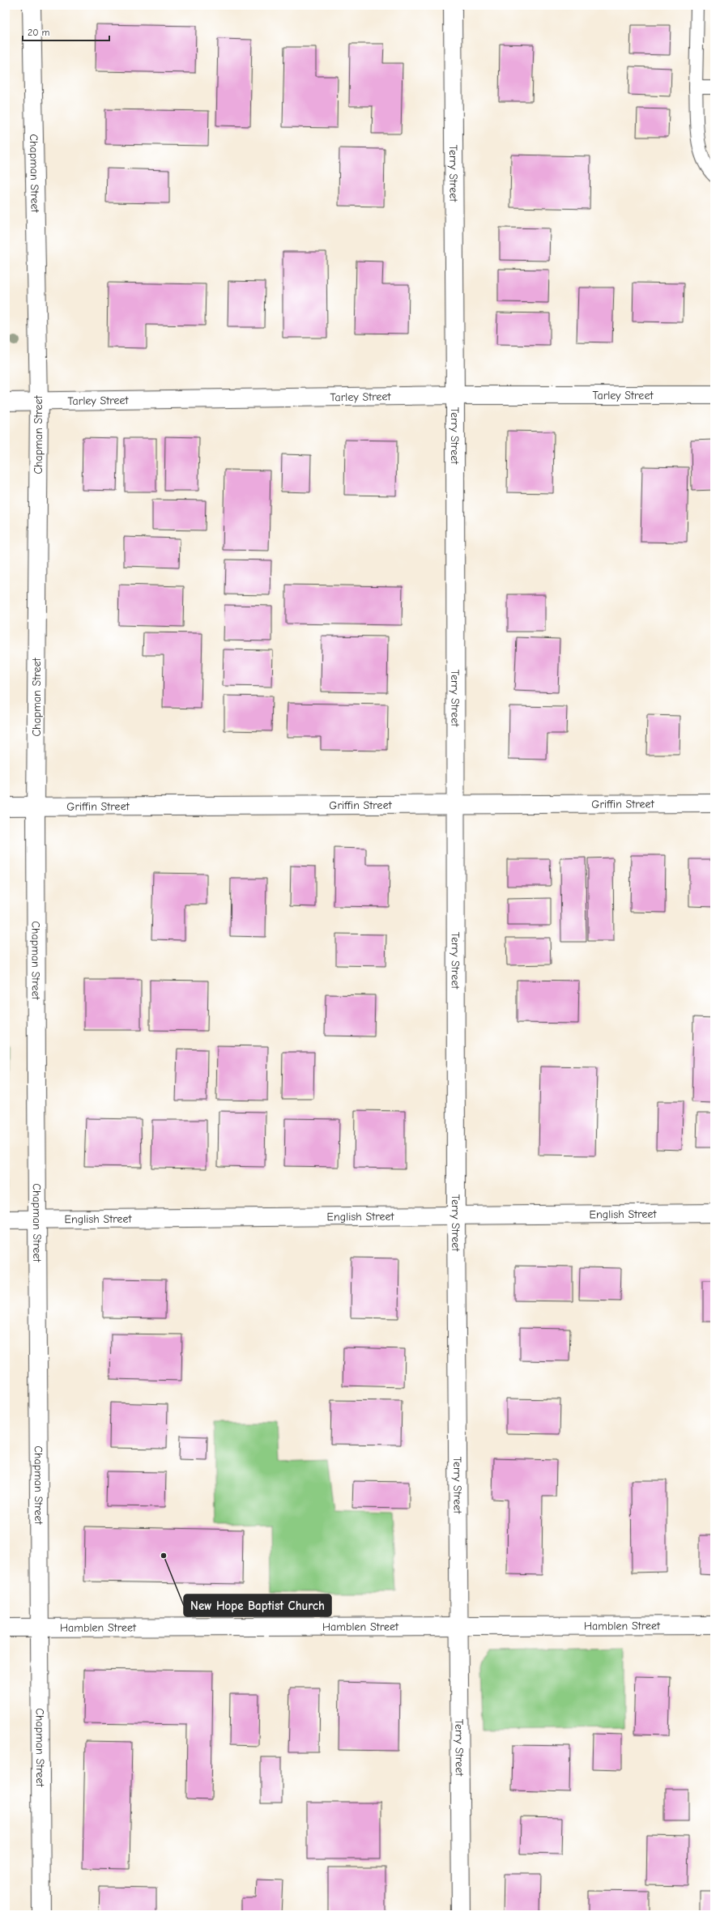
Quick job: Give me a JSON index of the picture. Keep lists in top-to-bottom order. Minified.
{"streets":{"street":["Chapman Street","Terry Street","Tarley Street","Griffin Street","English Street","Hamblen Street"]},"crossings":[["Chapman Street","Tarley Street"],["Chapman Street","Griffin Street"],["Chapman Street","English Street"],["Chapman Street","Hamblen Street"],["Terry Street","Tarley Street"],["Terry Street","Griffin Street"],["Terry Street","English Street"],["Terry Street","Hamblen Street"]],"places":["New Hope Baptist Church"],"scale_bar":"20 m"}
